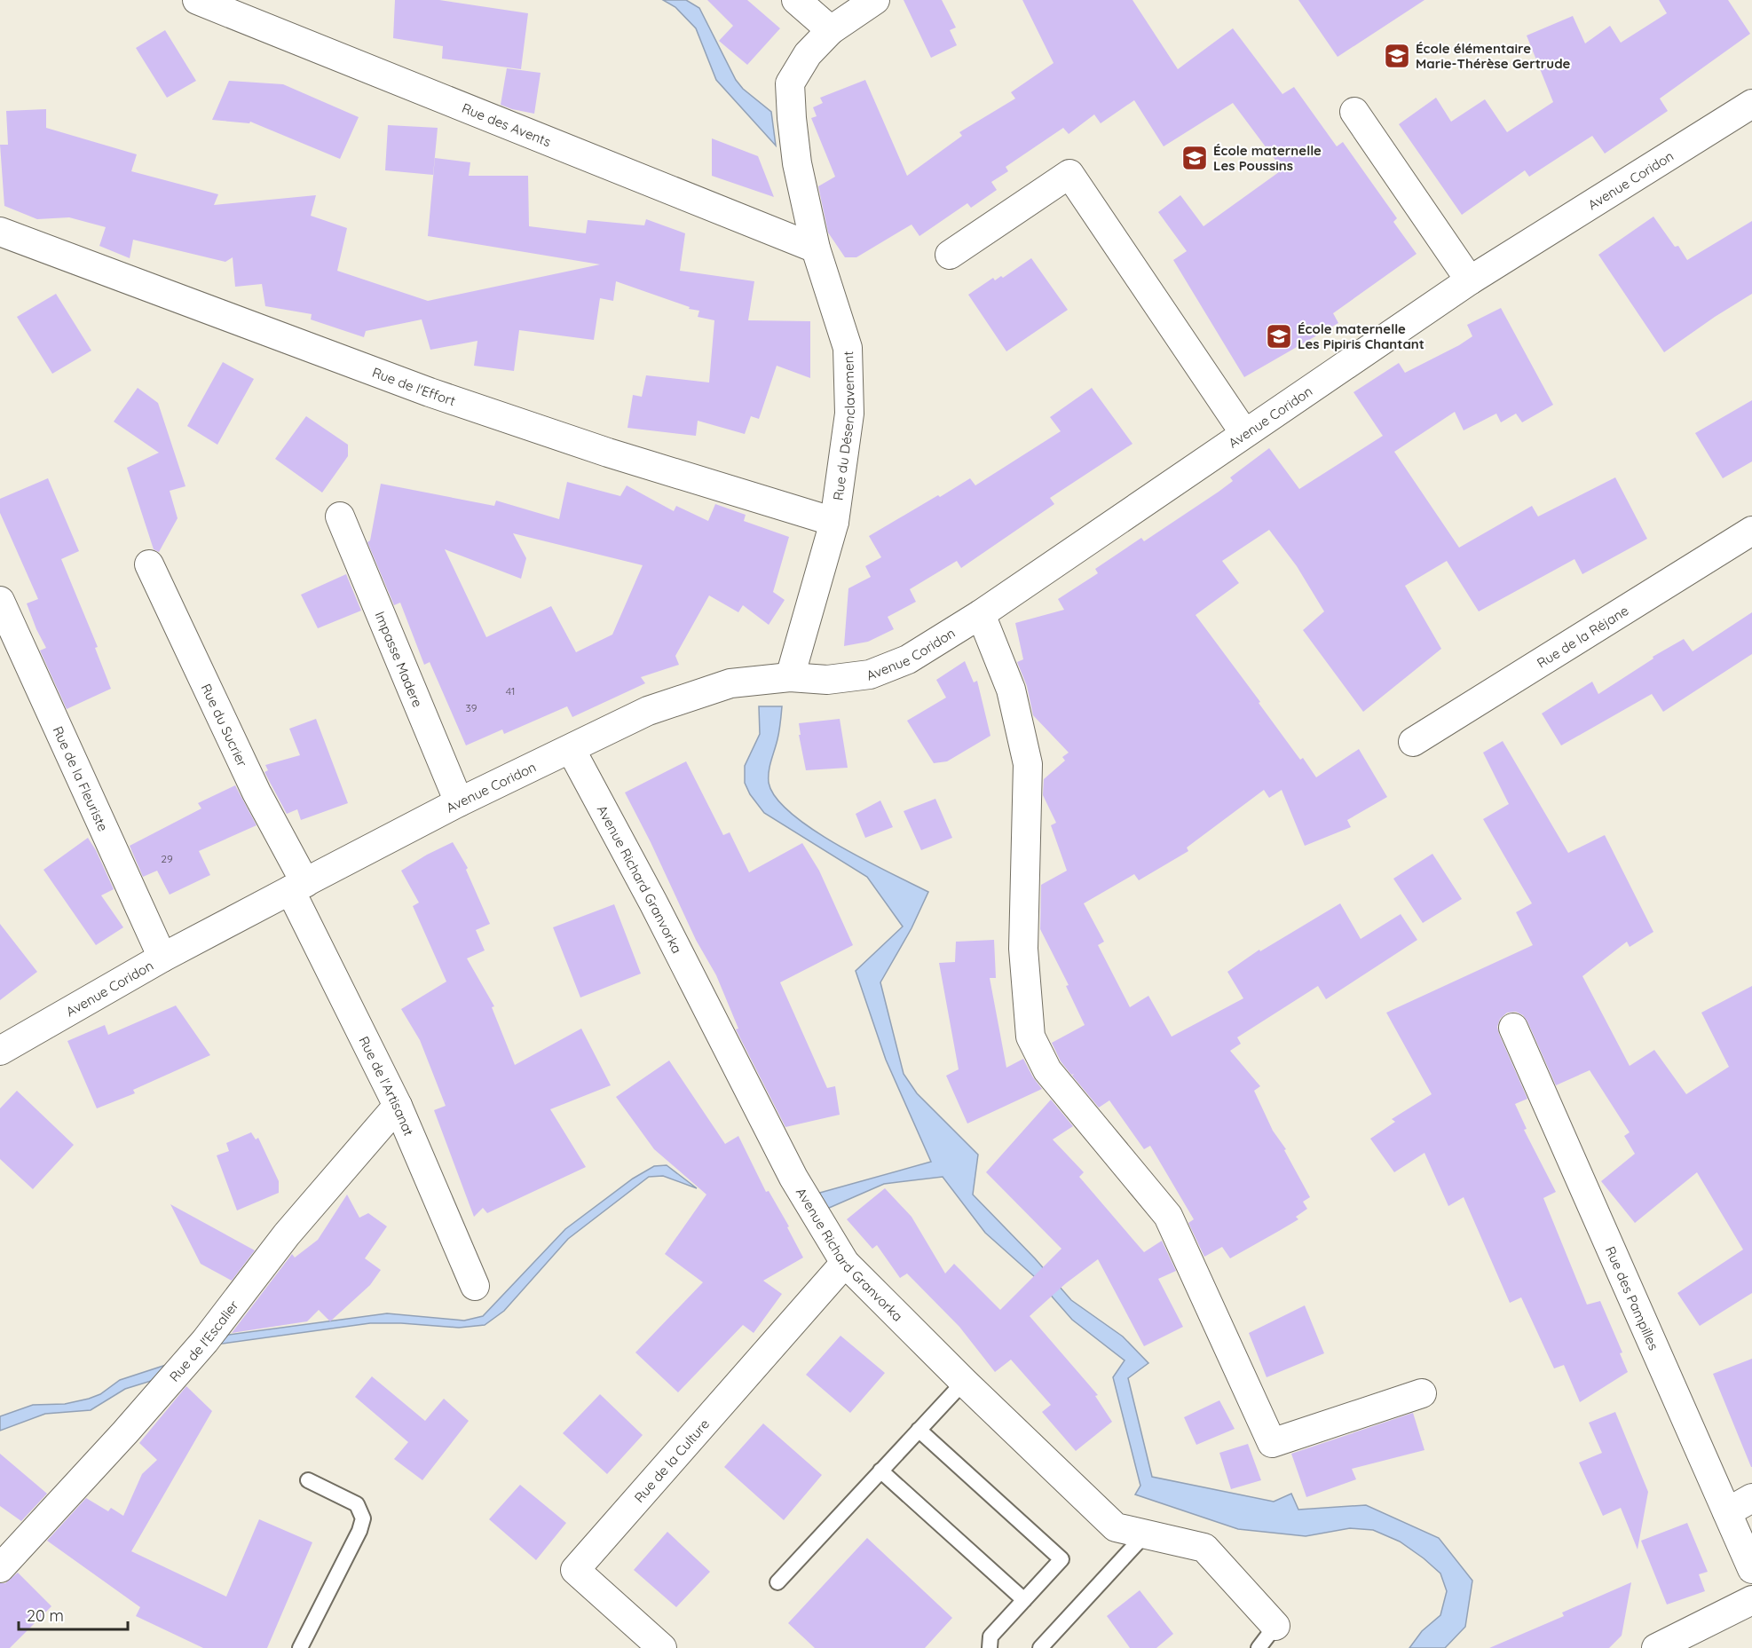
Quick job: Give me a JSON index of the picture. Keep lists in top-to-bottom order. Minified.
{"streets":{"street":["Rue des Avents","Avenue Coridon","Rue de l'Effort","Rue du Désenclavement","Rue de la Réjane","Impasse Madere","Rue du Sucrier","Rue de la Fleuriste","Avenue Richard Granvorka","Rue de l'Artisanat","Rue des Pampilles","Rue de l'Escalier","Rue de la Culture"]},"crossings":[["Rue des Avents","Rue du Désenclavement"],["Avenue Coridon","Rue du Désenclavement"],["Avenue Coridon","Impasse Madere"],["Avenue Coridon","Rue du Sucrier"],["Avenue Coridon","Rue de la Fleuriste"],["Avenue Coridon","Avenue Richard Granvorka"],["Avenue Coridon","Rue de l'Artisanat"],["Rue de l'Effort","Rue du Désenclavement"],["Rue du Sucrier","Rue de l'Artisanat"],["Avenue Richard Granvorka","Rue de la Culture"],["Rue de l'Artisanat","Rue de l'Escalier"]],"places":{"school or university":["École élémentaire Marie-Thérèse Gertrude","École maternelle Les Poussins","École maternelle Les Pipiris Chantant"]},"house_numbers":["41","39","29"],"scale_bar":"20 m"}
